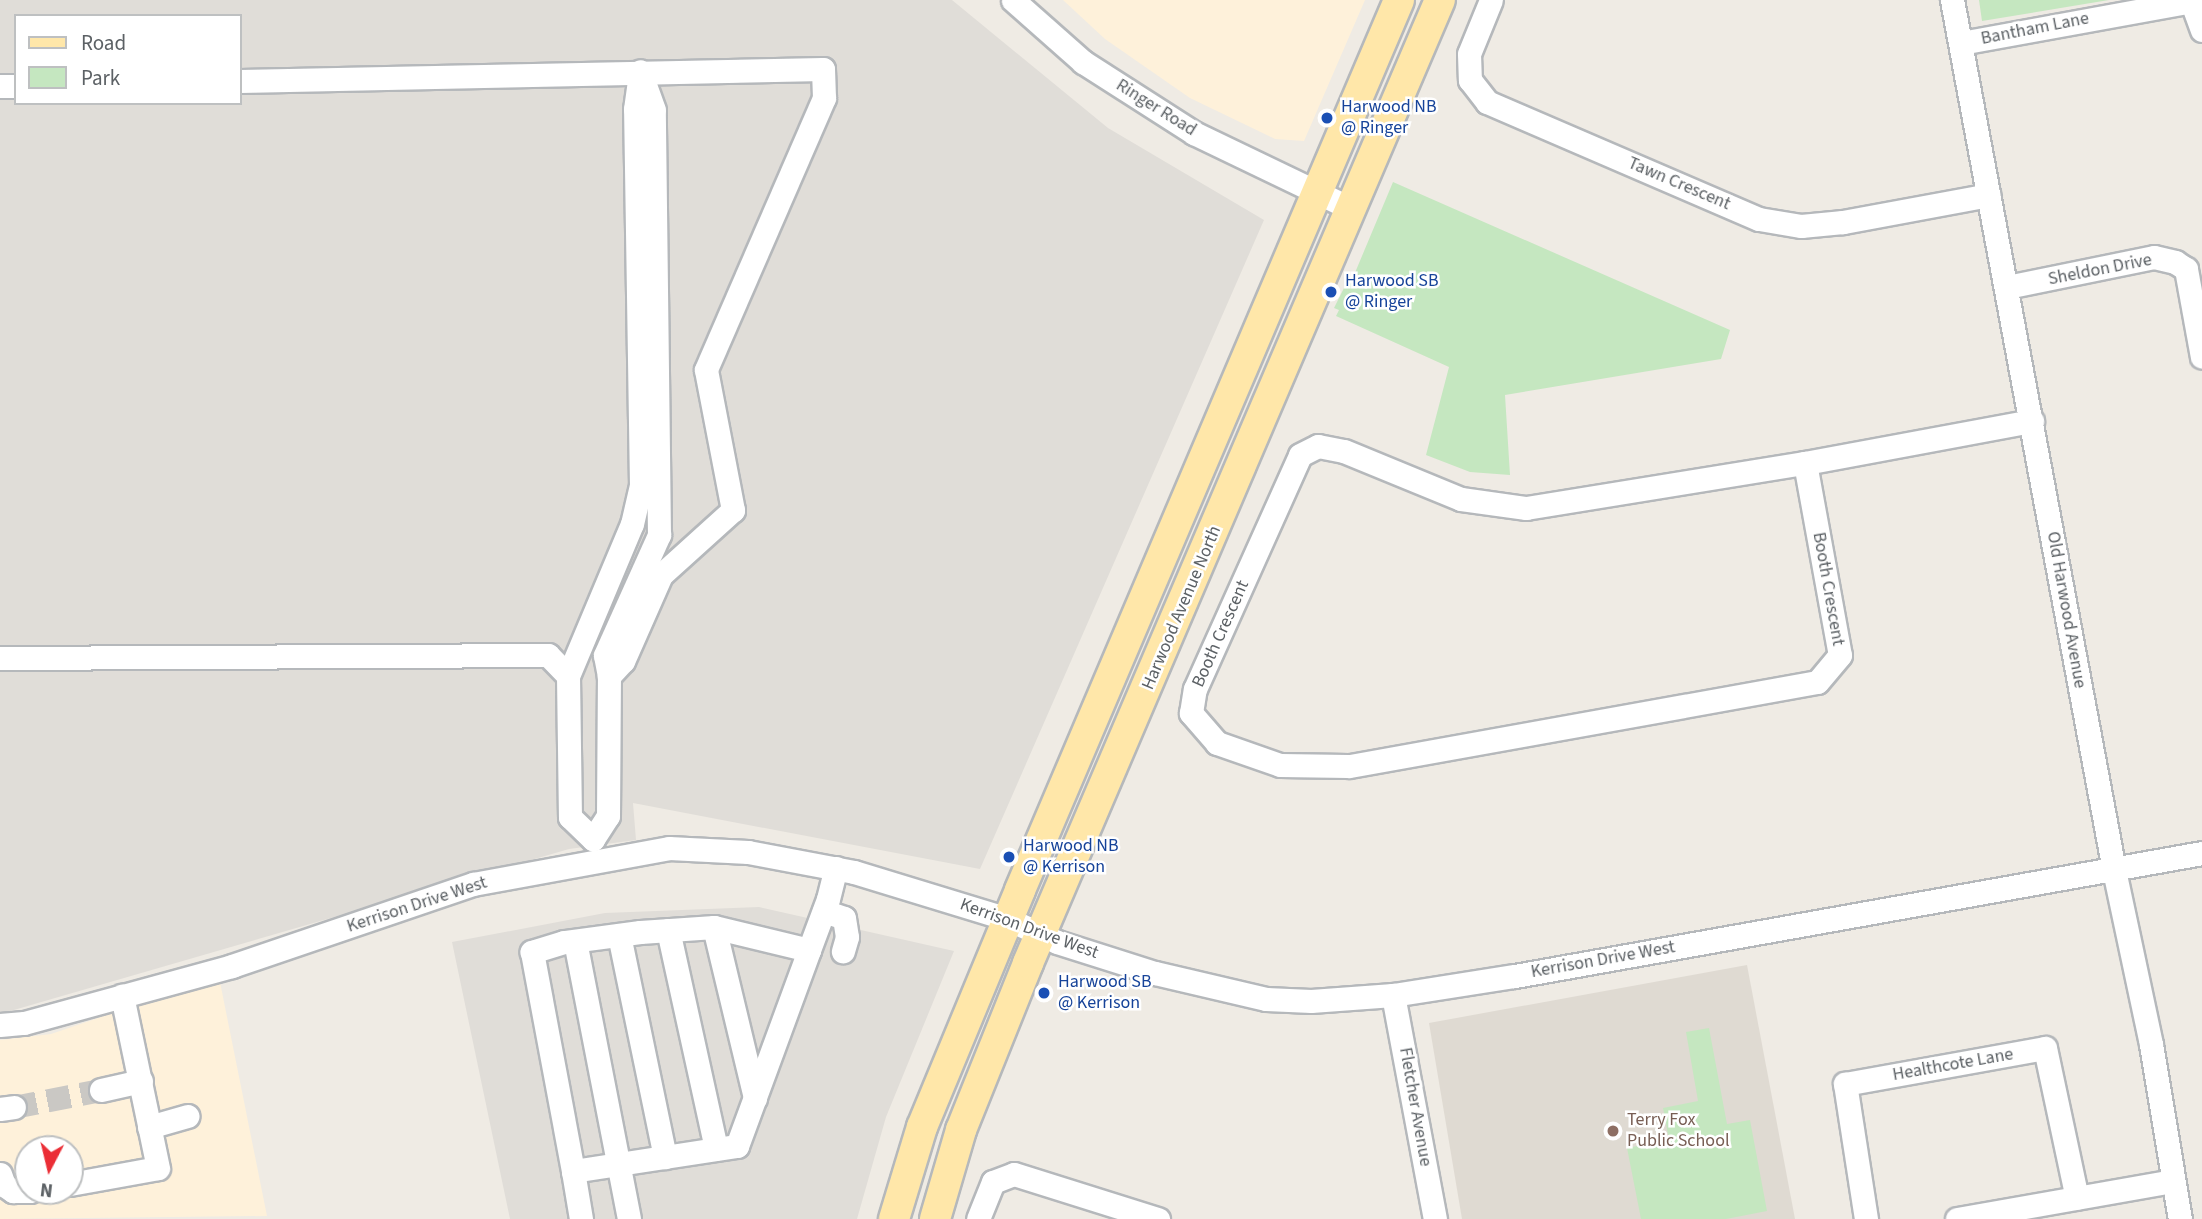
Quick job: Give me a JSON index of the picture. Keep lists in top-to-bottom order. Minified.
{"streets":{"main road":["Harwood Avenue North"],"street":["Bantham Lane","Ringer Road","Tawn Crescent","Sheldon Drive","Booth Crescent","Old Harwood Avenue","Kerrison Drive West","Healthcote Lane","Fletcher Avenue"]},"crossings":[["Bantham Lane","Old Harwood Avenue"],["Ringer Road","Harwood Avenue North"],["Tawn Crescent","Old Harwood Avenue"],["Sheldon Drive","Old Harwood Avenue"],["Booth Crescent","Old Harwood Avenue"],["Harwood Avenue North","Kerrison Drive West"],["Old Harwood Avenue","Kerrison Drive West"],["Kerrison Drive West","Fletcher Avenue"]],"places":["Harwood NB @ Ringer","Harwood SB @ Ringer","Harwood NB @ Kerrison","Harwood SB @ Kerrison","Terry Fox Public School"],"legend":["Road","Park"],"north":"bottom"}
